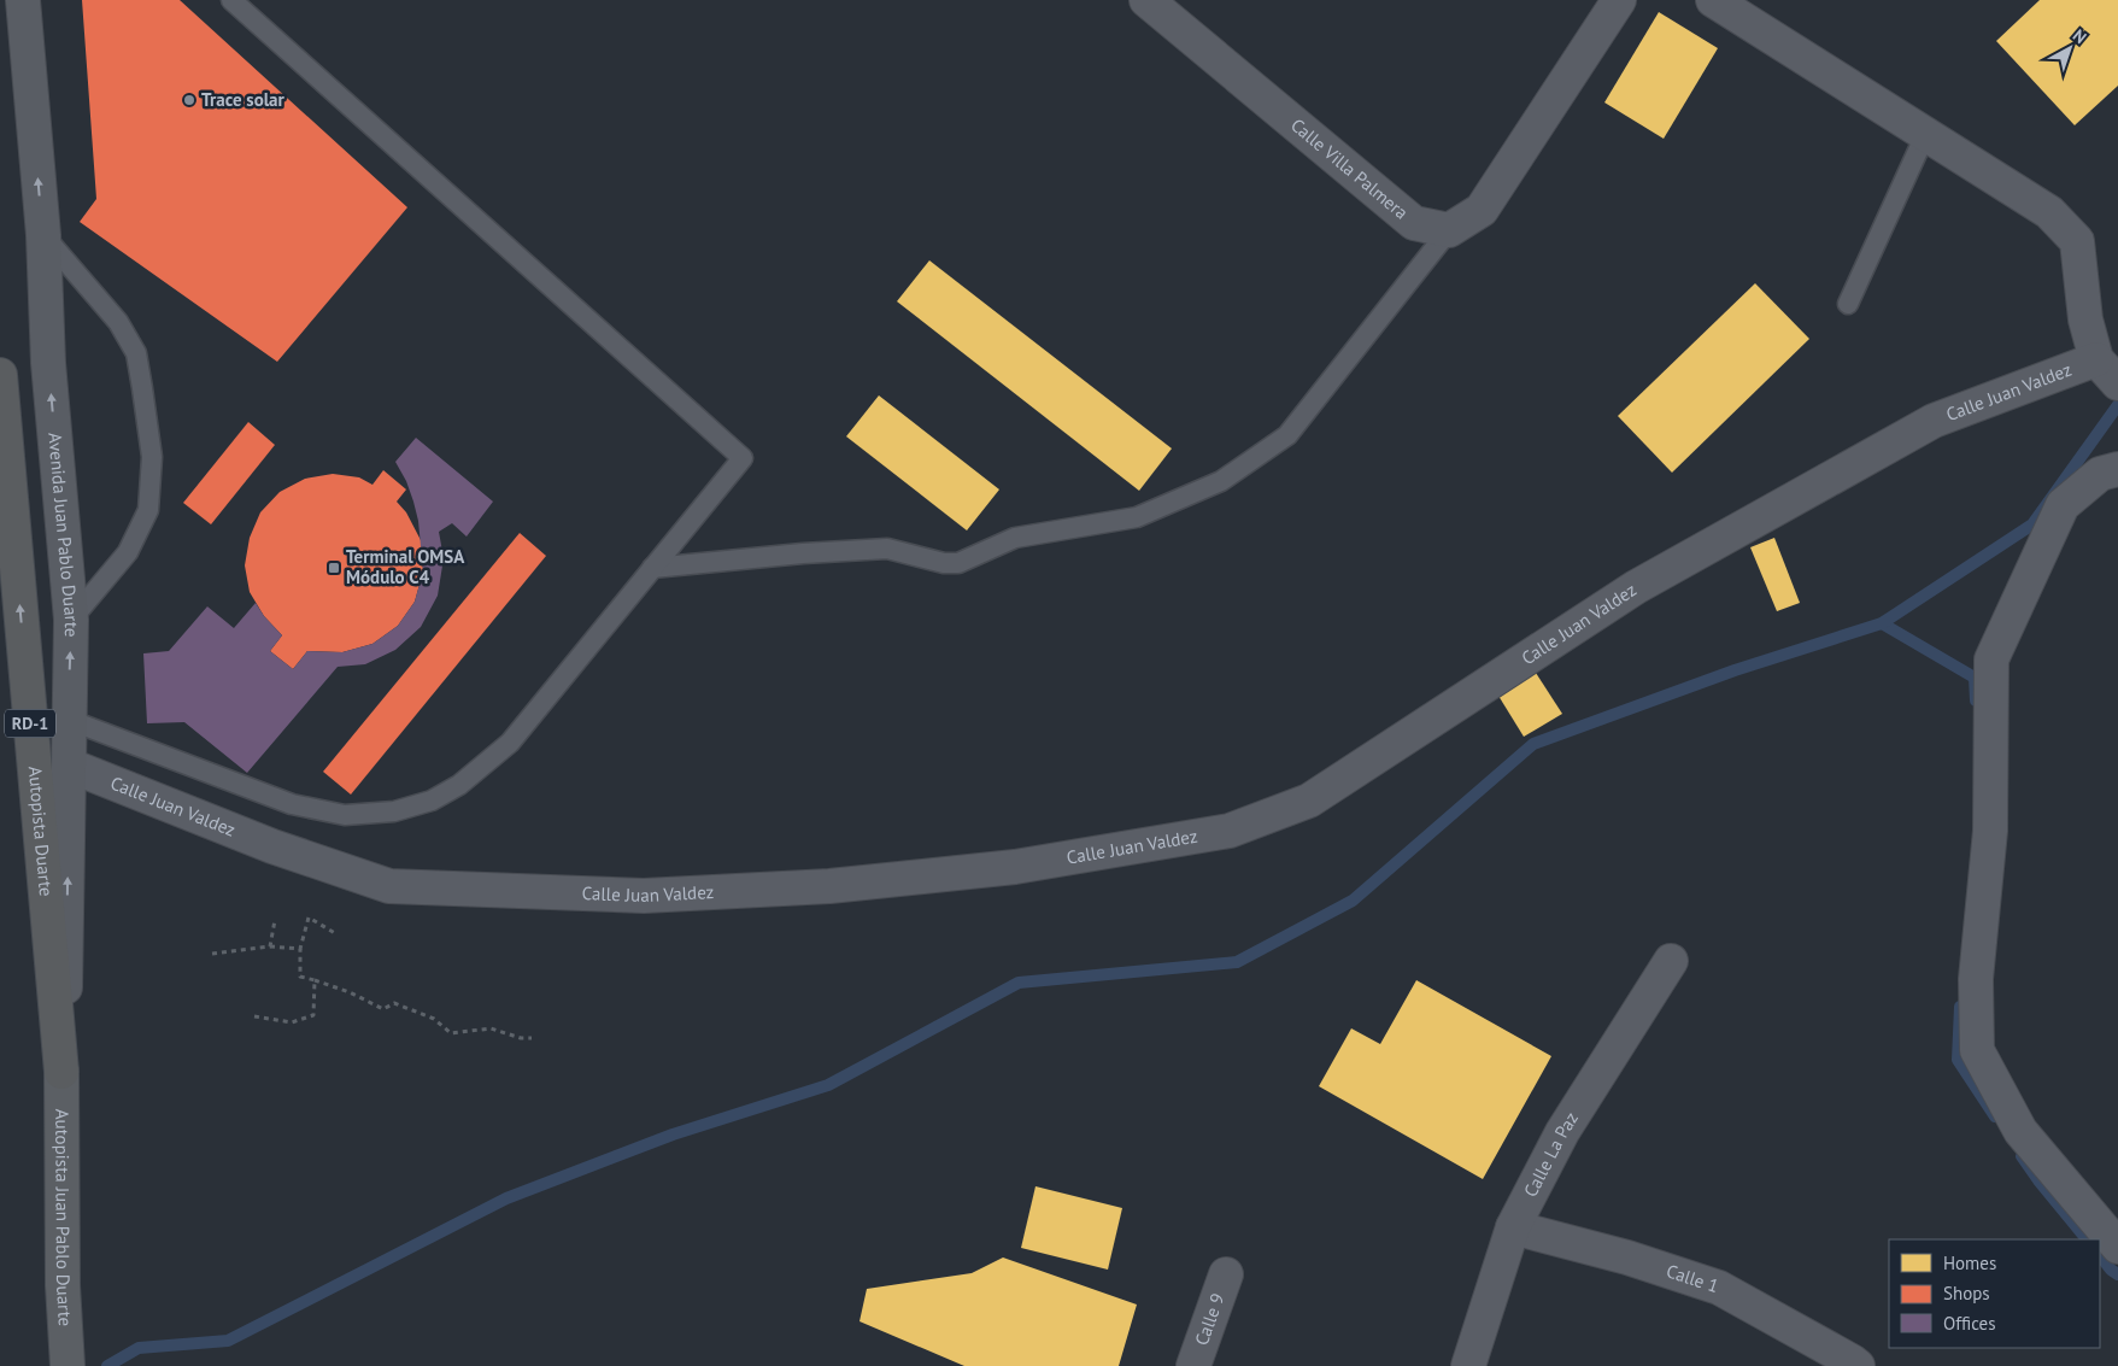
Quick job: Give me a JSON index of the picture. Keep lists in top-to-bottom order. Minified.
{"streets":{"highway":["RD-1","Autopista Duarte","Autopista Juan Pablo Duarte"],"main road":["Avenida Juan Pablo Duarte"],"street":["Calle Villa Palmera","Calle Juan Valdez","Calle La Paz","Calle 1","Calle 9"]},"crossings":[["Calle Juan Valdez","Avenida Juan Pablo Duarte"],["Avenida Juan Pablo Duarte","Autopista Duarte"],["Avenida Juan Pablo Duarte","Autopista Juan Pablo Duarte"],["Autopista Duarte","Autopista Juan Pablo Duarte"],["Calle La Paz","Calle 1"]],"one_way":["Avenida Juan Pablo Duarte","Autopista Duarte"],"places":{"other":["Trace solar"],"transit":["Terminal OMSA Módulo C4"]},"legend":["Homes","Shops","Offices"],"north":"top right"}
